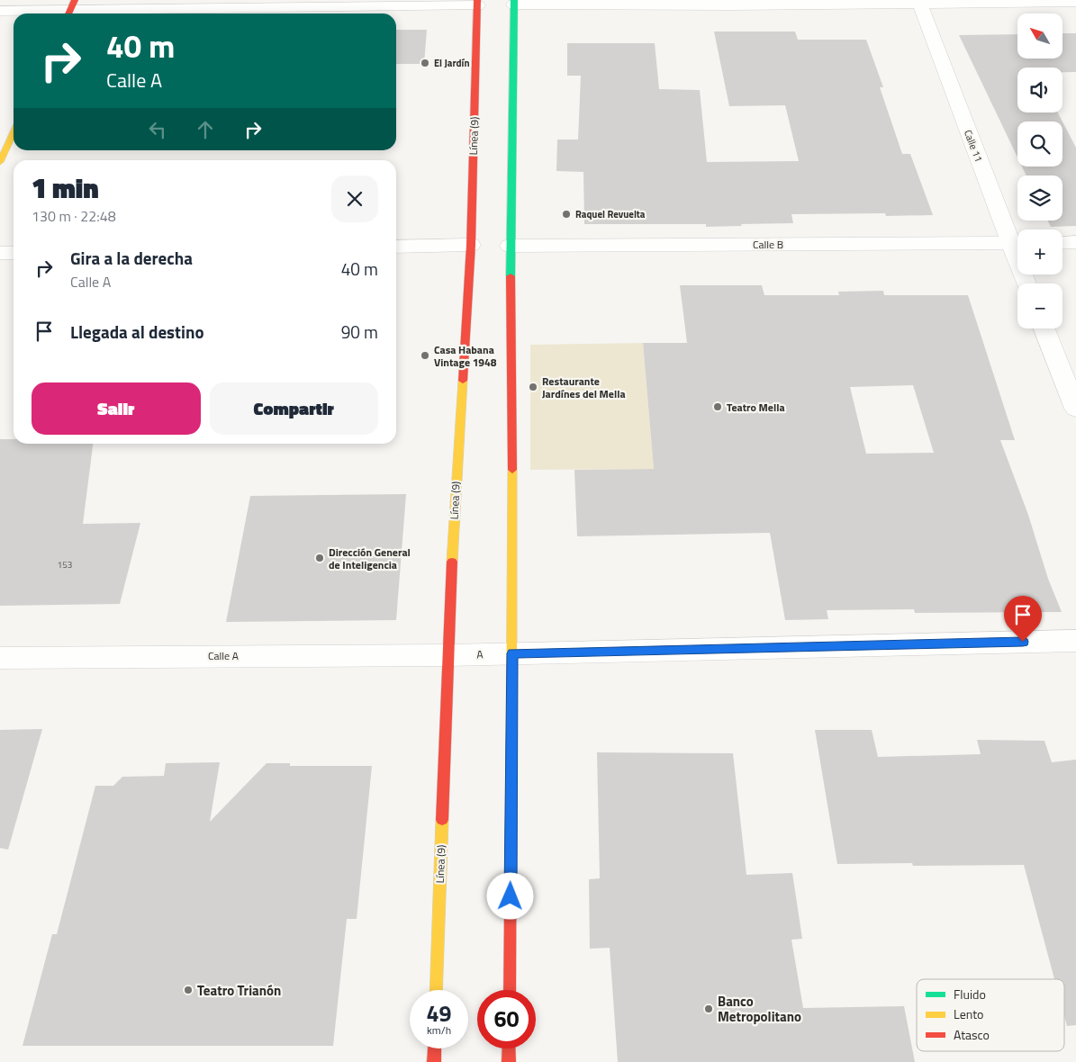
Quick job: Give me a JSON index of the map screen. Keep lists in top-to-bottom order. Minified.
{"streets":{"main road":["Línea (9)"],"street":["Calle 11","Calle B","A","Calle A"]},"crossings":[["Línea (9)","A"],["Línea (9)","Calle A"],["Calle 11","Calle B"],["A","Calle A"]],"places":["El Jardín","Raquel Revuelta","Casa Habana Vintage 1948","Restaurante Jardínes del Mella","Teatro Mella","Dirección General de Inteligencia","Teatro Trianón","Banco Metropolitano"],"house_numbers":["153"],"legend":["Fluido","Lento","Atasco"],"north":"top left","page":{"map_buttons":["+","−"],"turn":["40 m","Calle A"],"heading":["1 min","130 m · 22:48"],"list":[{"name":"Gira a la derecha","note":"Calle A","value":"40 m"},{"name":"Llegada al destino","value":"90 m"}],"buttons":["Salir","Compartir"],"speed":"49 km/h","limit":"60"}}
